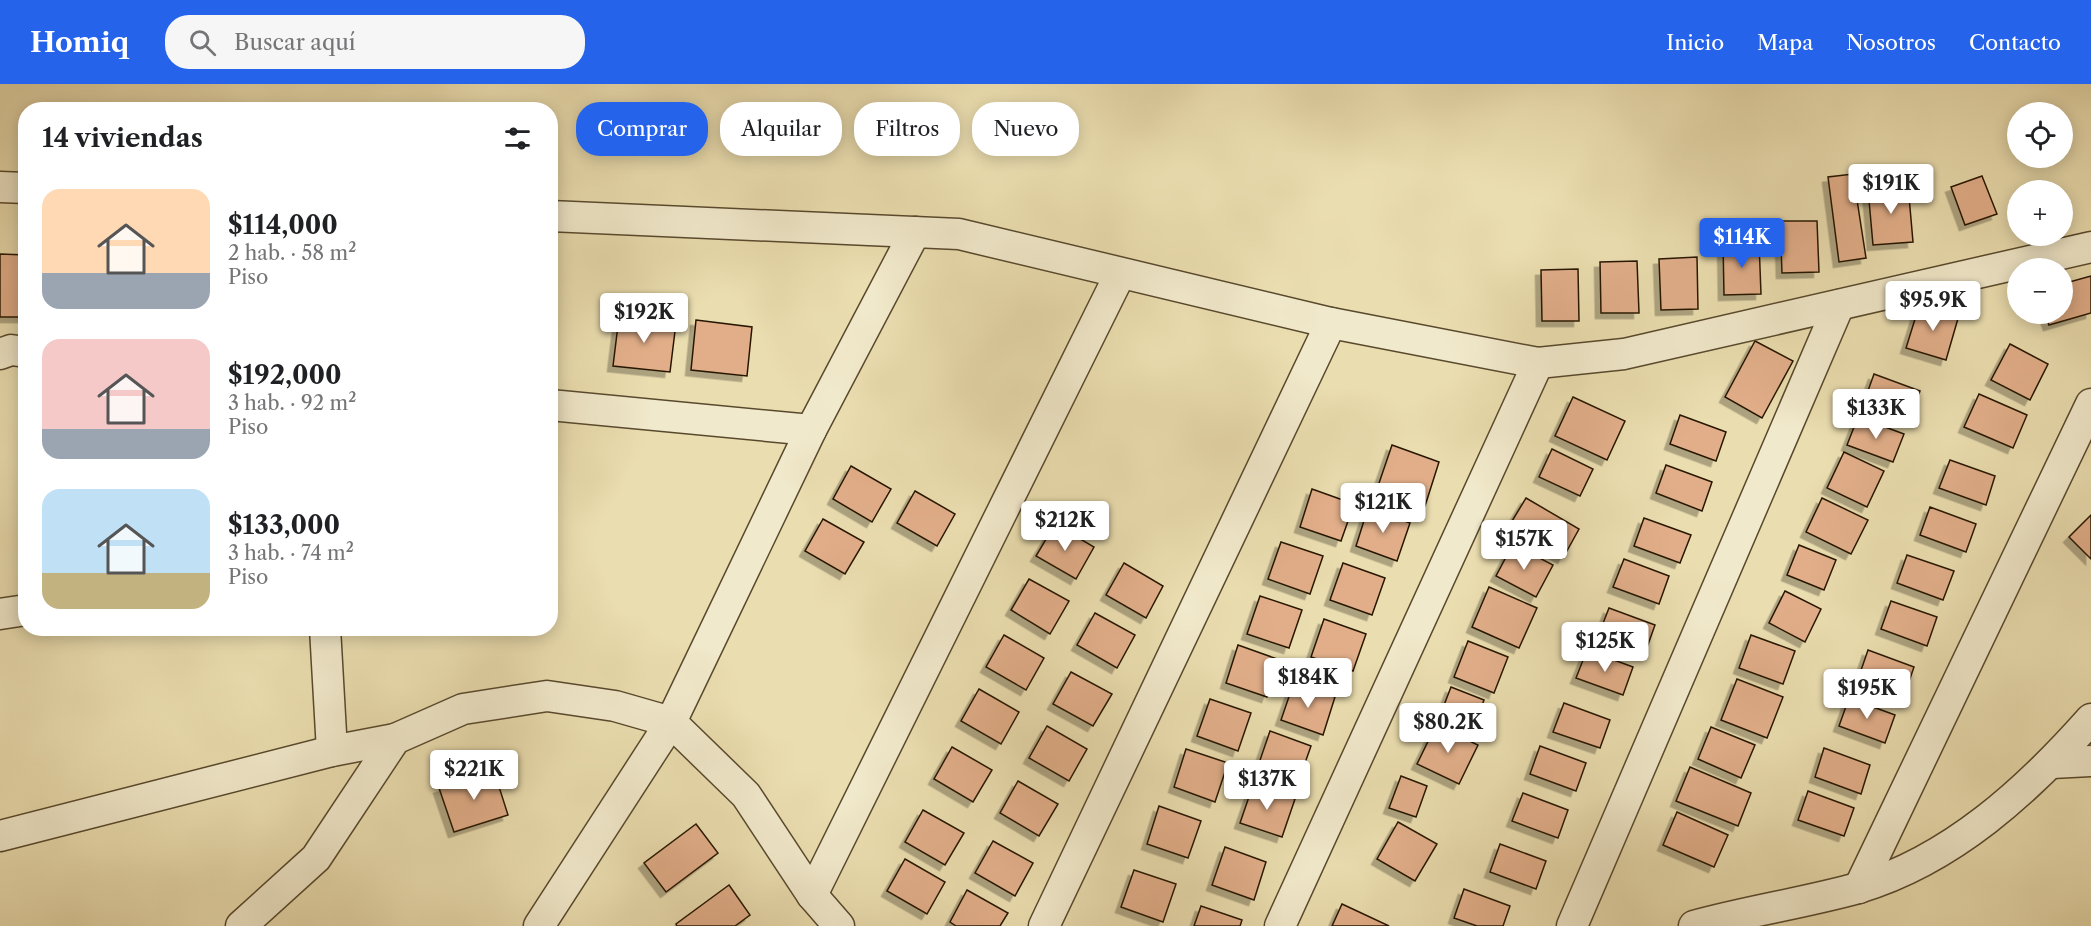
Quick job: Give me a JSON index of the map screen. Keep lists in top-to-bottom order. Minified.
{"page":{"header":"Homiq","search":"Buscar aquí","nav":["Inicio","Mapa","Nosotros","Contacto"],"map_buttons":["+","−"],"chip":["Comprar","Alquilar","Filtros","Nuevo"],"heading":"14 viviendas","price":["$191K","$114K","$95.9K","$192K","$133K","$121K","$212K","$157K","$125K","$184K","$195K","$80.2K","$221K","$137K"],"list":[{"name":"$114,000","note":"2 hab. · 58 m² · Piso"},{"name":"$192,000","note":"3 hab. · 92 m² · Piso"},{"name":"$133,000","note":"3 hab. · 74 m² · Piso"}]}}
